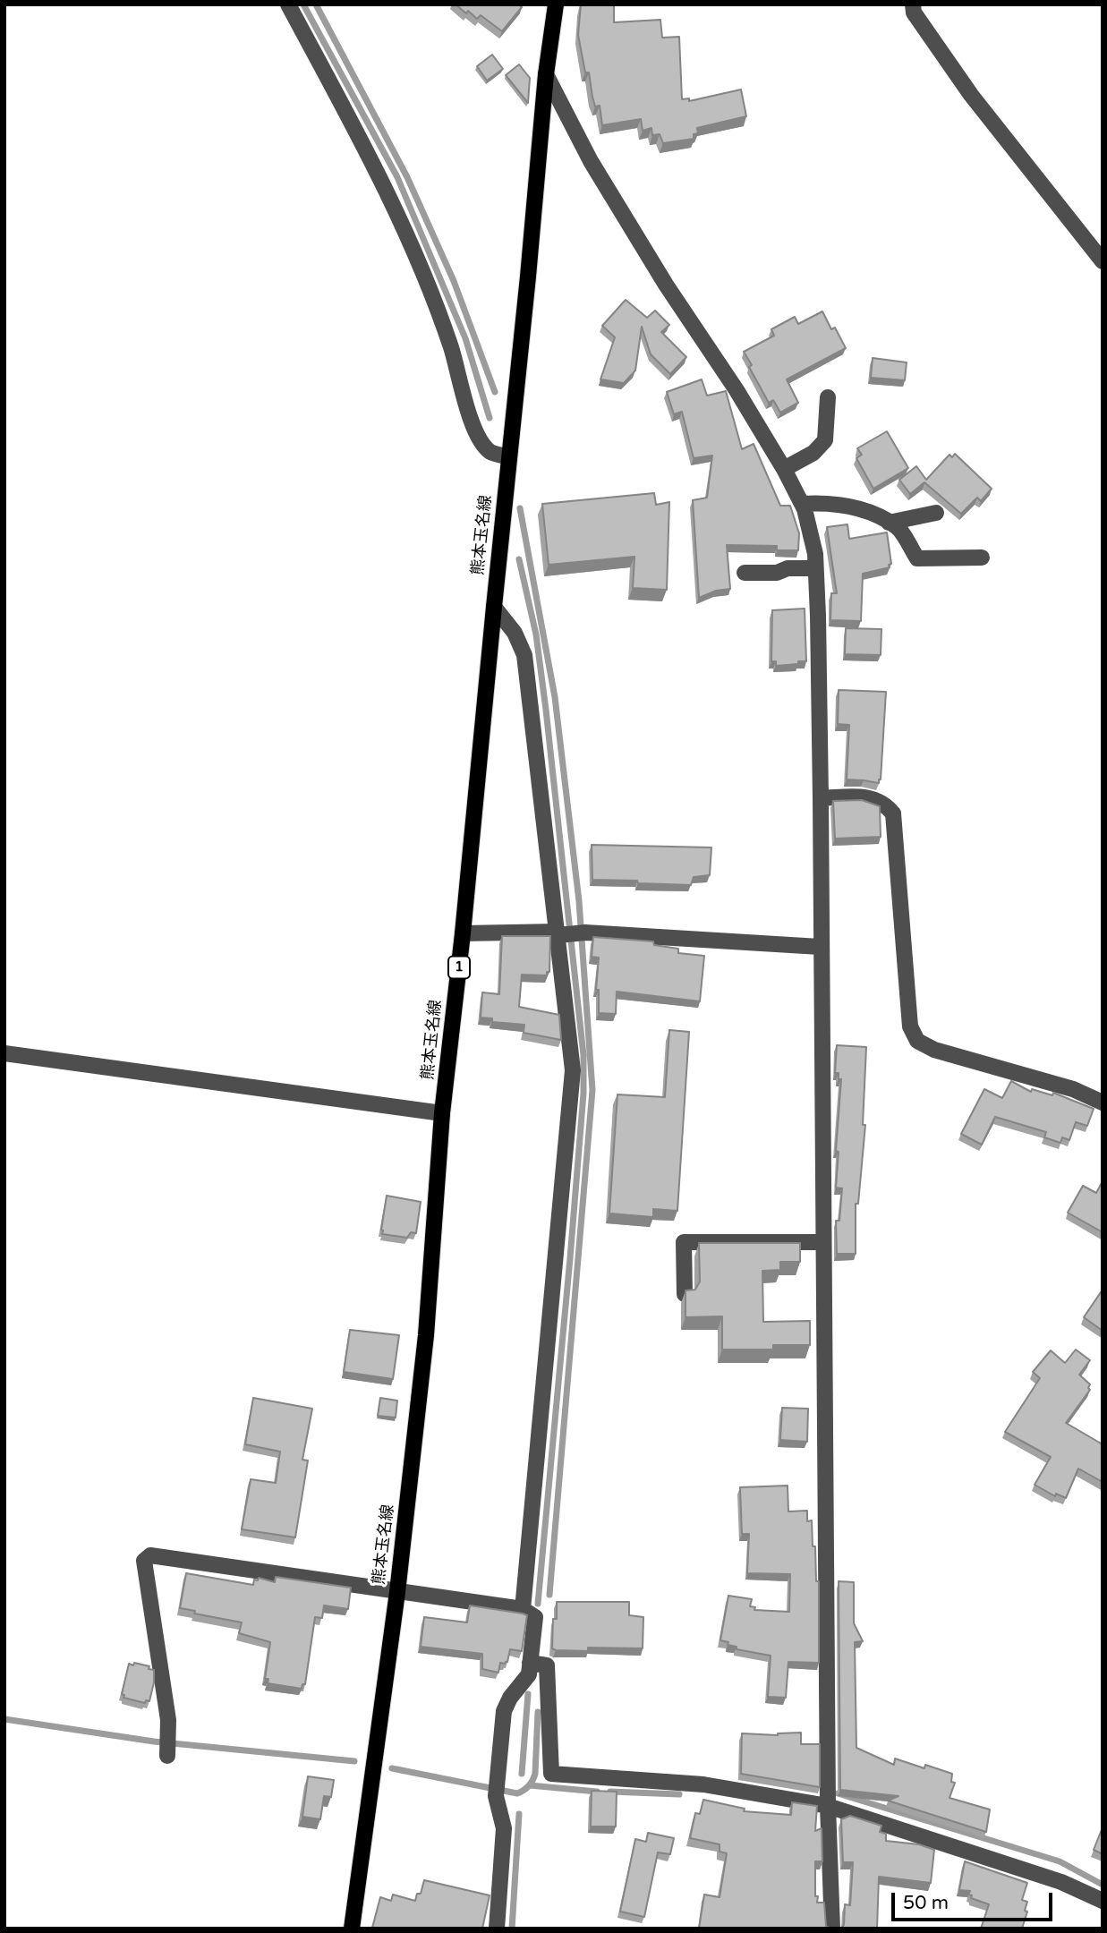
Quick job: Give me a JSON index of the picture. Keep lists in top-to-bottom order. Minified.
{"streets":{"main road":["熊本玉名線","1"]},"scale_bar":"50 m"}
